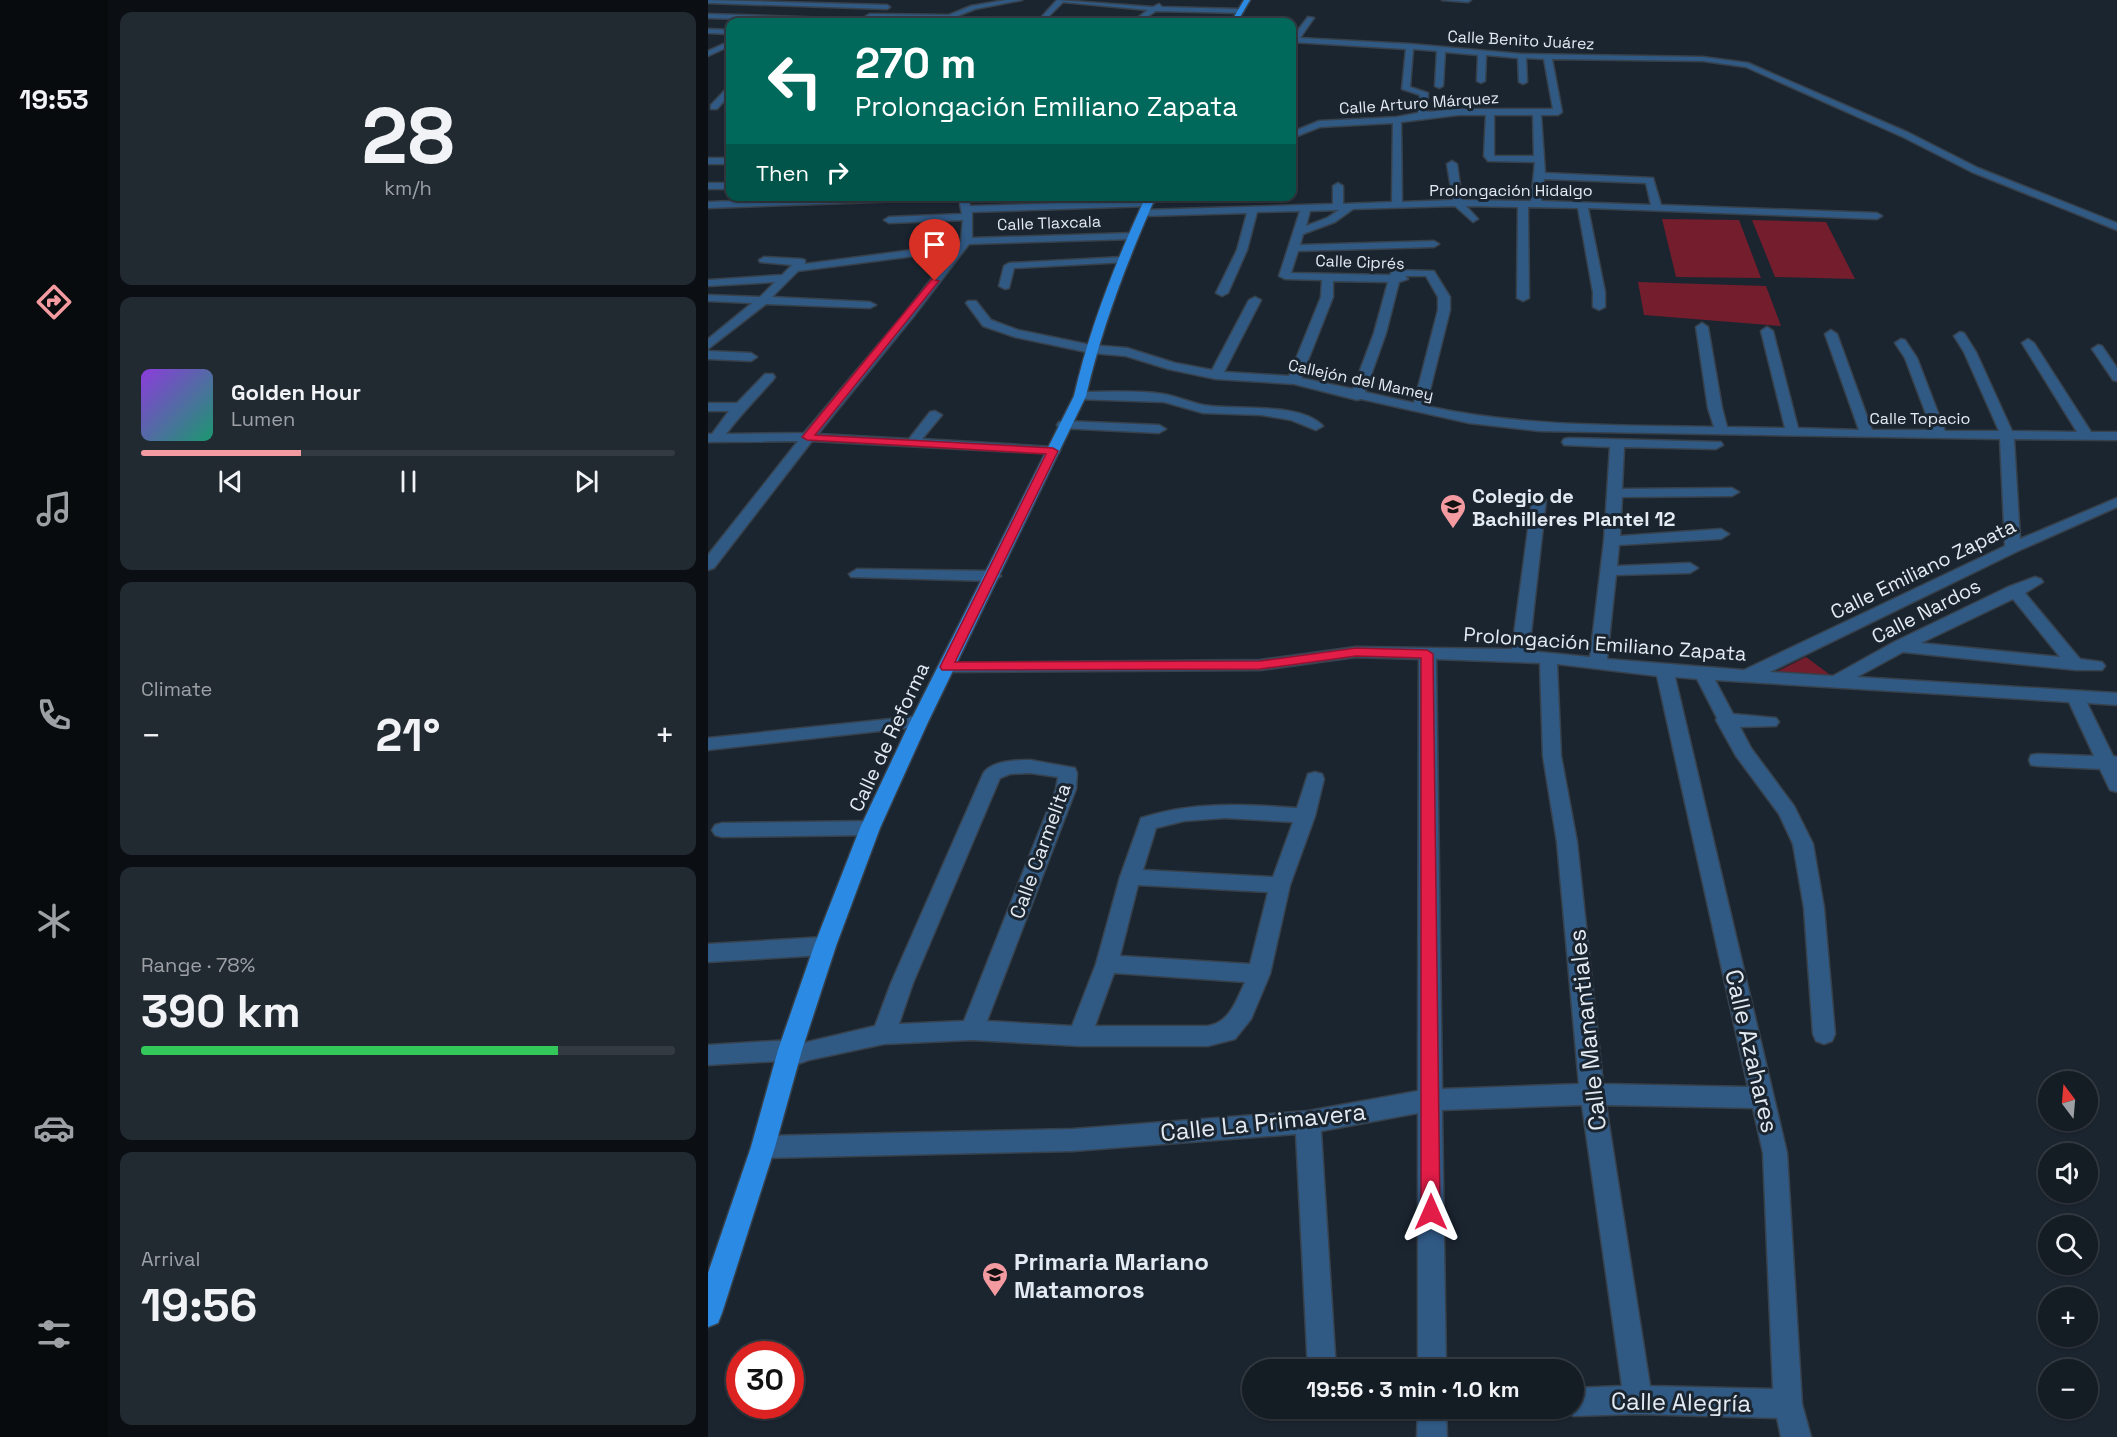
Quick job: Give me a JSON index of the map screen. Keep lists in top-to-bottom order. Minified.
{"streets":{"main road":["Calle de Reforma"],"street":["Calle Benito Juárez","Calle Arturo Márquez","Prolongación Hidalgo","Calle Tlaxcala","Calle Ciprés","Callejón del Mamey","Calle Topacio","Calle Emiliano Zapata","Calle Nardos","Prolongación Emiliano Zapata","Calle Carmelita","Calle Manantiales","Calle Azahares","Calle La Primavera","Calle Alegría"]},"crossings":[["Calle Benito Juárez","Calle Arturo Márquez"],["Prolongación Hidalgo","Calle de Reforma"],["Calle Tlaxcala","Calle de Reforma"],["Calle Ciprés","Callejón del Mamey"],["Callejón del Mamey","Calle Topacio"],["Callejón del Mamey","Calle de Reforma"],["Calle Emiliano Zapata","Prolongación Emiliano Zapata"],["Calle Nardos","Prolongación Emiliano Zapata"],["Prolongación Emiliano Zapata","Calle de Reforma"],["Prolongación Emiliano Zapata","Calle Manantiales"],["Prolongación Emiliano Zapata","Calle Azahares"],["Calle de Reforma","Calle La Primavera"],["Calle Manantiales","Calle La Primavera"],["Calle Manantiales","Calle Alegría"],["Calle Azahares","Calle La Primavera"],["Calle Azahares","Calle Alegría"]],"places":{"school or university":["Colegio de Bachilleres Plantel 12","Primaria Mariano Matamoros"]},"north":"top","page":{"tabs":"19:53","tile":[["28","km/h"],"Climate",["Range · 78%","390 km"],["Arrival","19:56"]],"turn":["270 m","Prolongación Emiliano Zapata"],"then":"Then","song":["Golden Hour","Lumen"],"heat":["−","21°","+"],"map_buttons":["+","−"],"limit":"30","trip":"19:56 · 3 min · 1.0 km"}}
